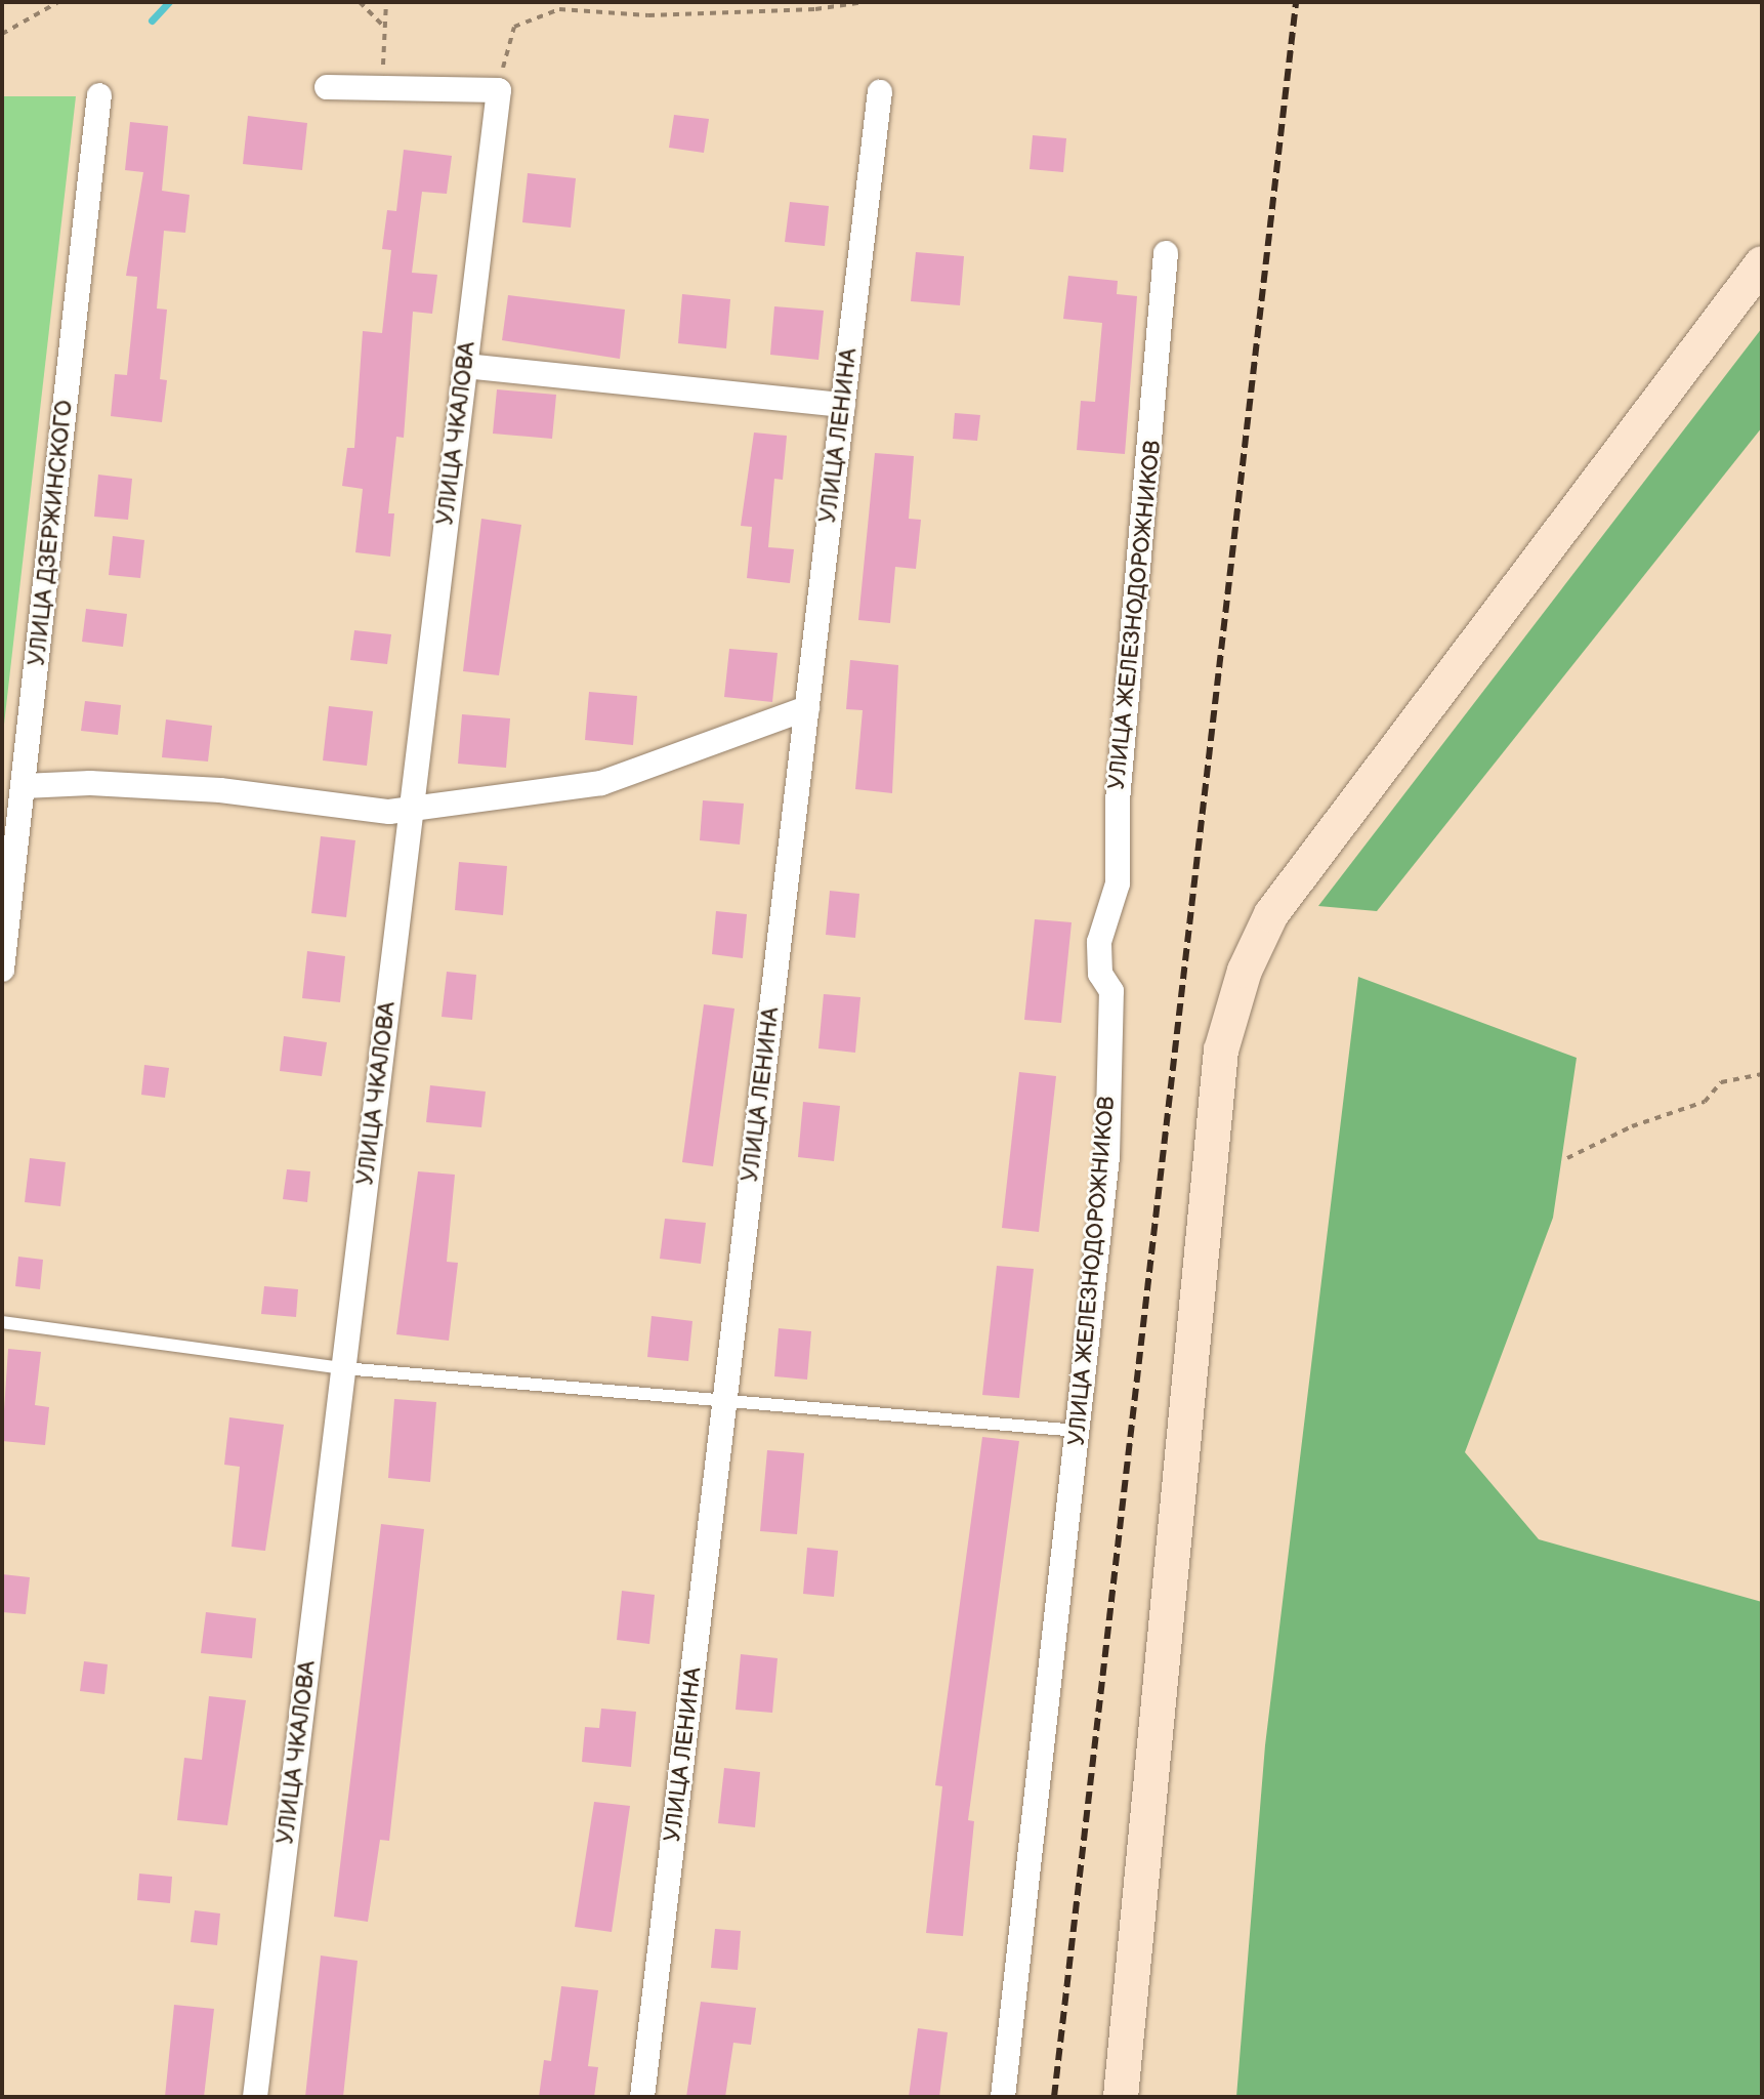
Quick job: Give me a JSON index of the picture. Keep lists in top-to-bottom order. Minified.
{"streets":{"street":["УЛИЦА ЧКАЛОВА","УЛИЦА ЛЕНИНА","УЛИЦА ДЗЕРЖИНСКОГО","УЛИЦА ЖЕЛЕЗНОДОРОЖНИКОВ"]}}
